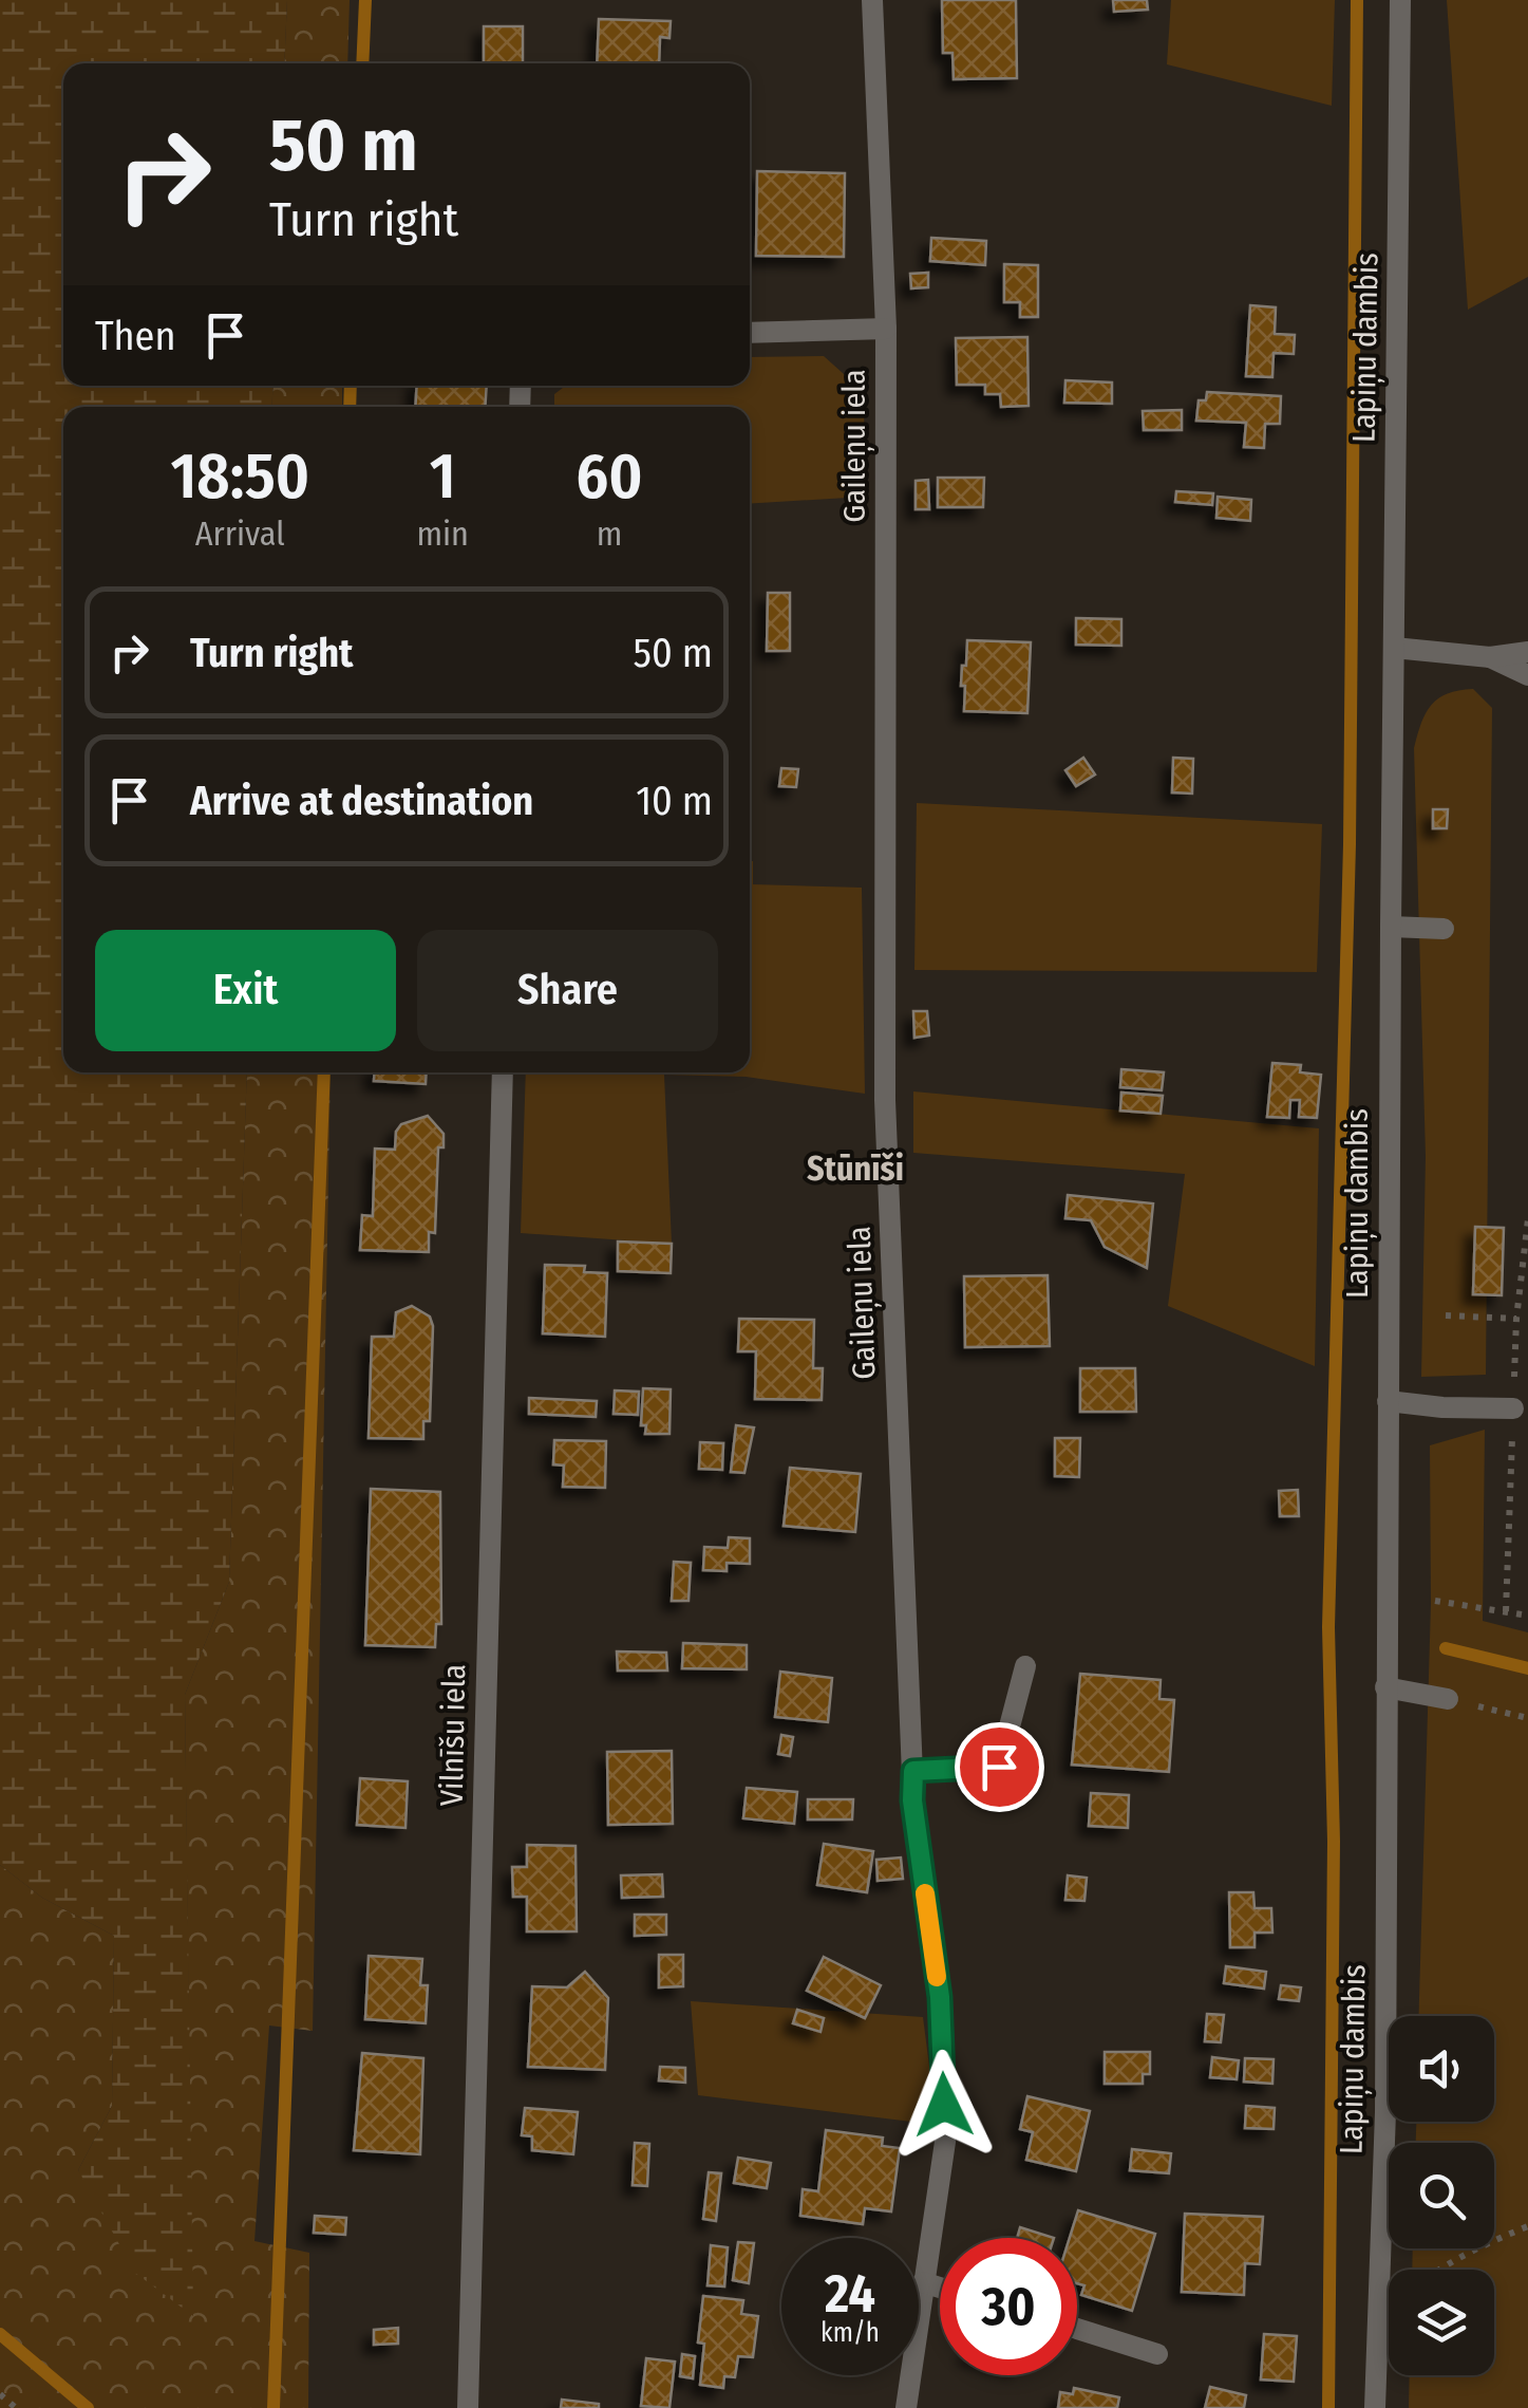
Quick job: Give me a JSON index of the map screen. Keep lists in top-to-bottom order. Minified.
{"streets":{"street":["Lapiņu dambis","Gaileņu iela","Vilnīšu iela"]},"districts":["Stūnīši"],"page":{"turn":["50 m","Turn right"],"then":"Then","eta":["18:50","Arrival","1","min","60","m"],"list":[{"name":"Turn right","value":"50 m"},{"name":"Arrive at destination","value":"10 m"}],"buttons":["Exit","Share"],"speed":"24 km/h","limit":"30"}}
